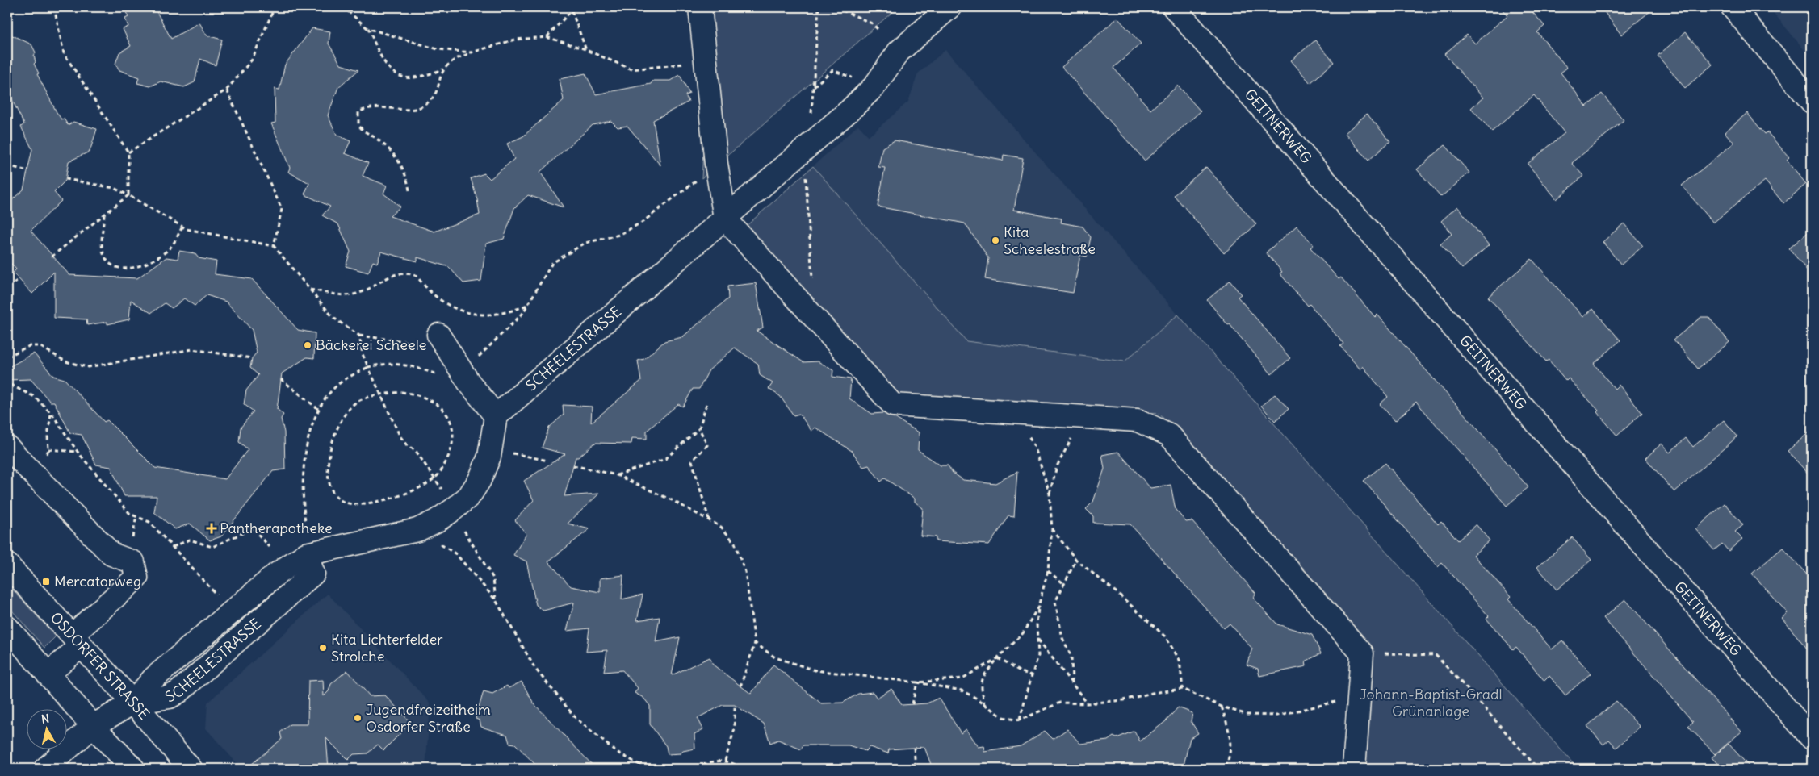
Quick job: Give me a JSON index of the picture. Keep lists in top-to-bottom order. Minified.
{"streets":{"street":["GEITNERWEG","SCHEELESTRASSE","OSDORFER STRASSE"]},"crossings":[["SCHEELESTRASSE","OSDORFER STRASSE"]],"parks":["Johann-Baptist-Gradl Grünanlage"],"places":{"other":["Kita Scheelestraße","Bäckerei Scheele","Kita Lichterfelder Strolche","Jugendfreizeitheim Osdorfer Straße"],"health":["Pantherapotheke"],"transit":["Mercatorweg"]},"north":"top"}
